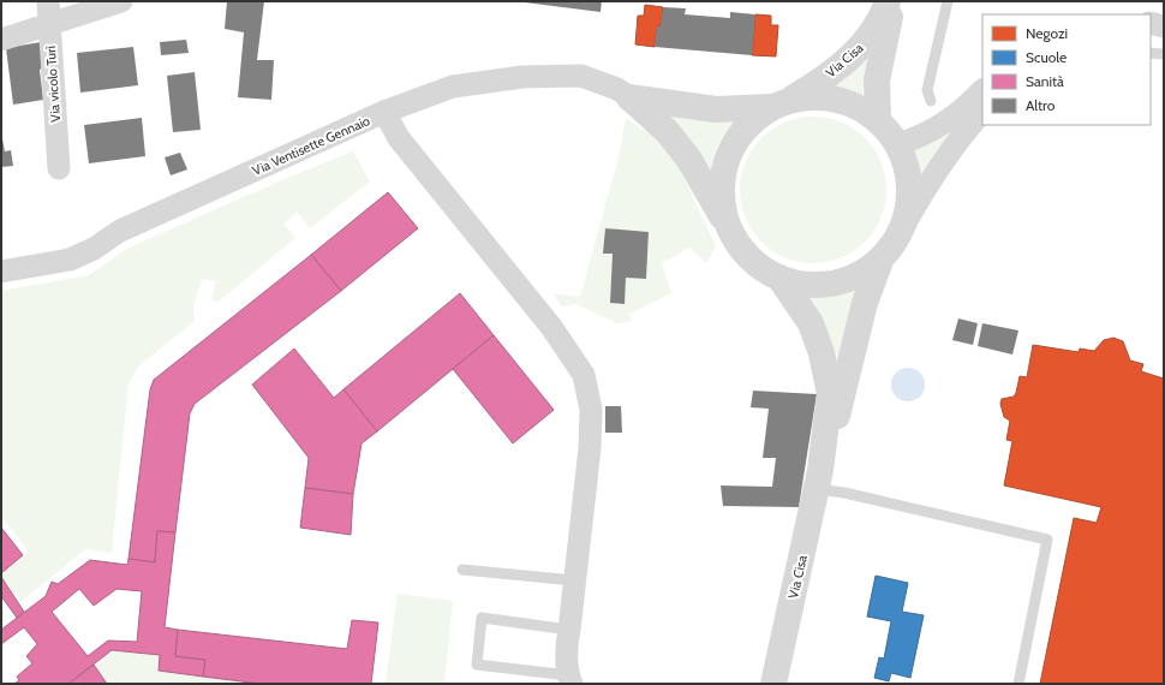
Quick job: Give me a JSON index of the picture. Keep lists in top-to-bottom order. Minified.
{"streets":{"street":["Via Cisa","Via vicolo Turì","Via Ventisette Gennaio"]},"crossings":[["Via Cisa","Via Ventisette Gennaio"]],"legend":["Negozi","Scuole","Sanità","Altro"]}
